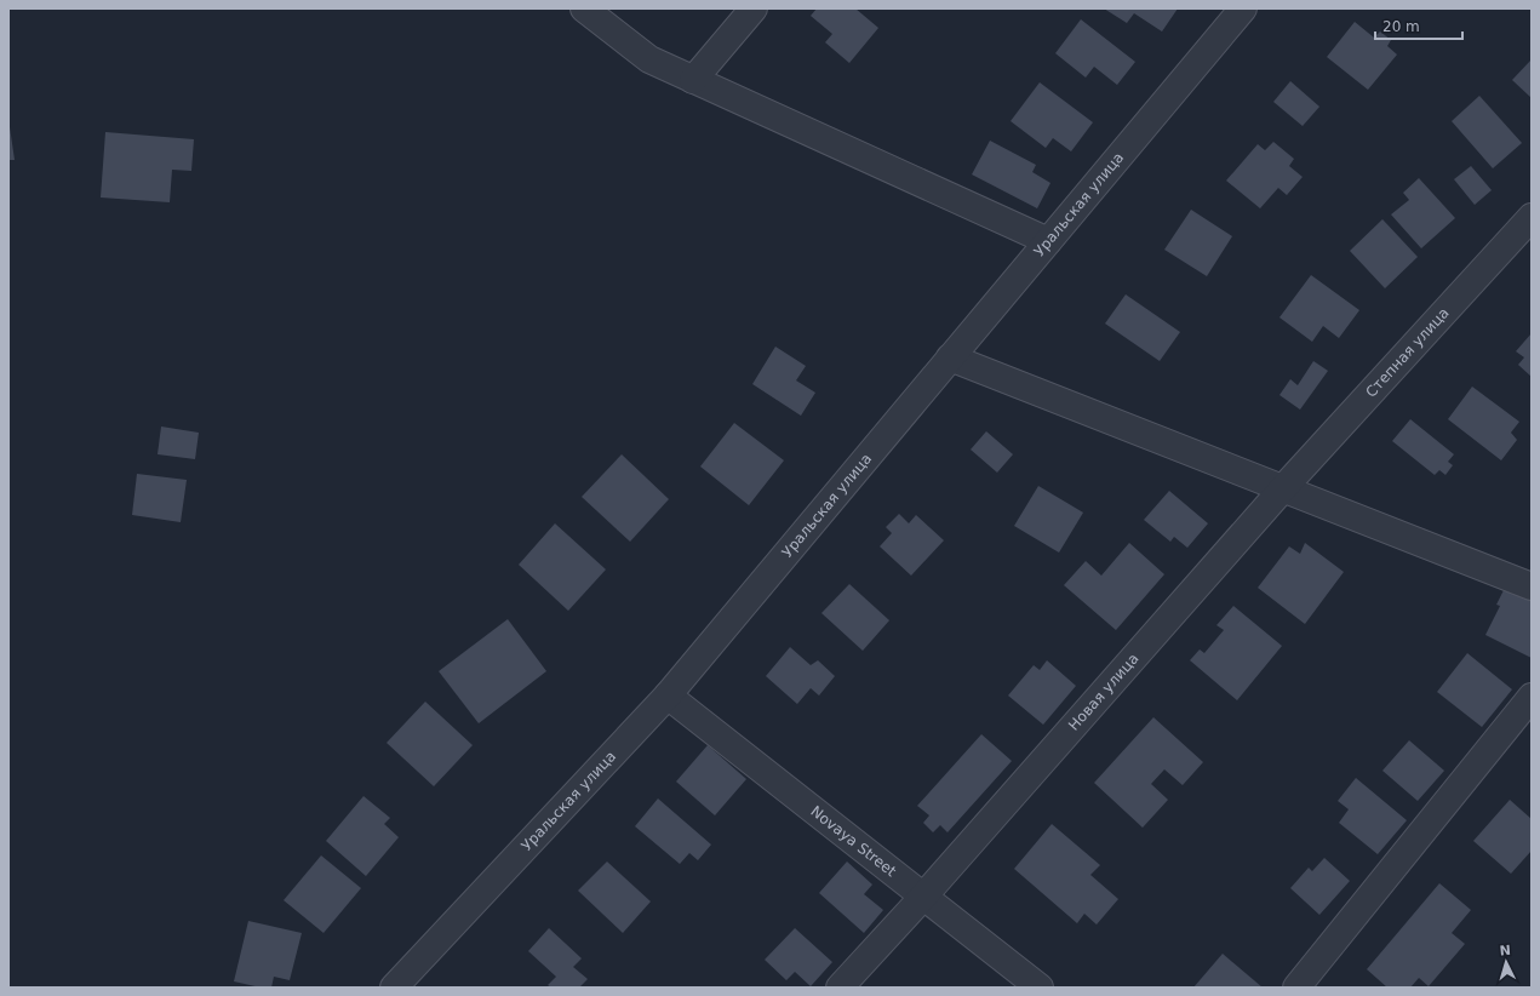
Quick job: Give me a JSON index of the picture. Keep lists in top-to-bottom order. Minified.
{"streets":{"street":["Уральская улица","Степная улица","Новая улица","Novaya Street"]},"crossings":[["Уральская улица","Novaya Street"],["Степная улица","Новая улица"],["Новая улица","Novaya Street"]],"scale_bar":"20 m","north":"top"}
